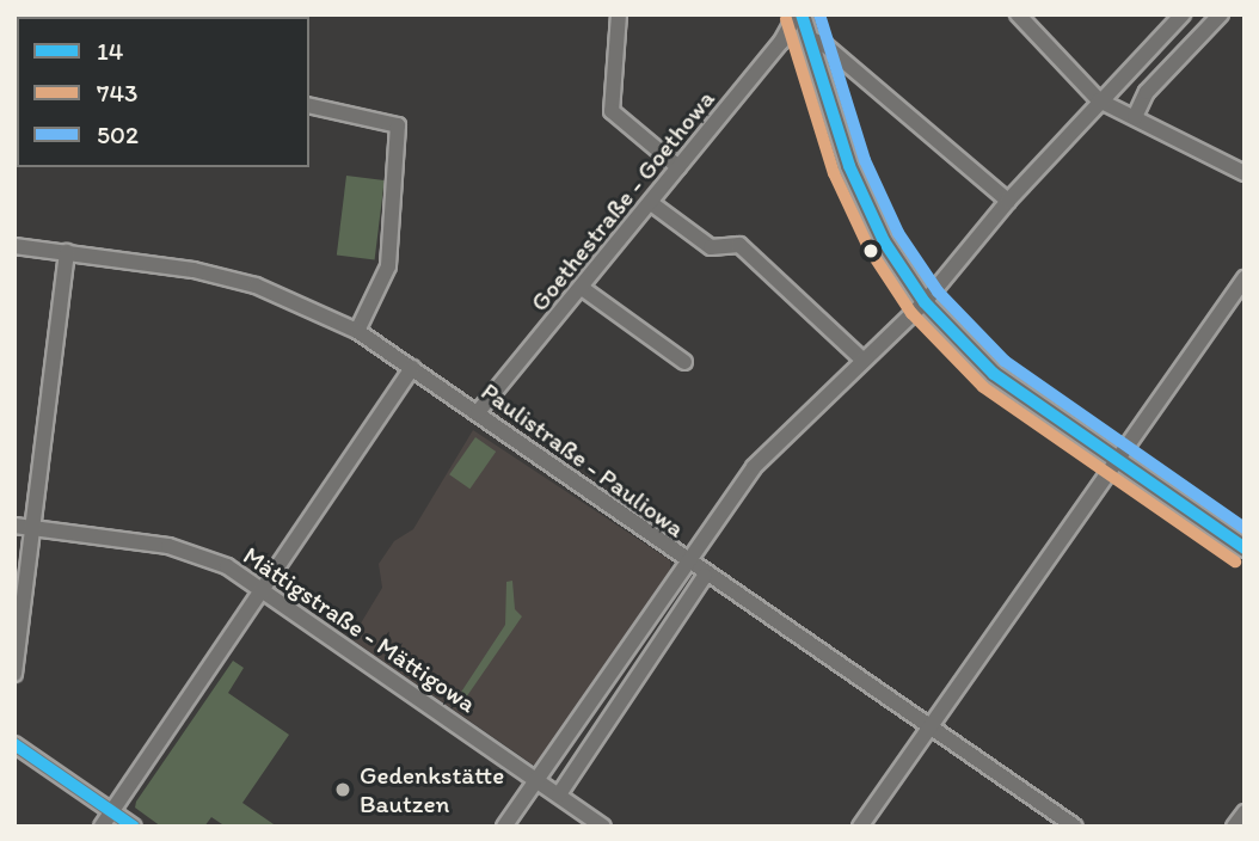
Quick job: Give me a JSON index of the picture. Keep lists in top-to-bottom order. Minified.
{"streets":{"street":["Goethestraße - Goethowa","Paulistraße - Pauliowa","Mättigstraße - Mättigowa"]},"crossings":[["Goethestraße - Goethowa","Paulistraße - Pauliowa"]],"places":["Gedenkstätte Bautzen"],"lines":["transit line 14","transit line 502","transit line 743"],"legend":["14","743","502"]}
